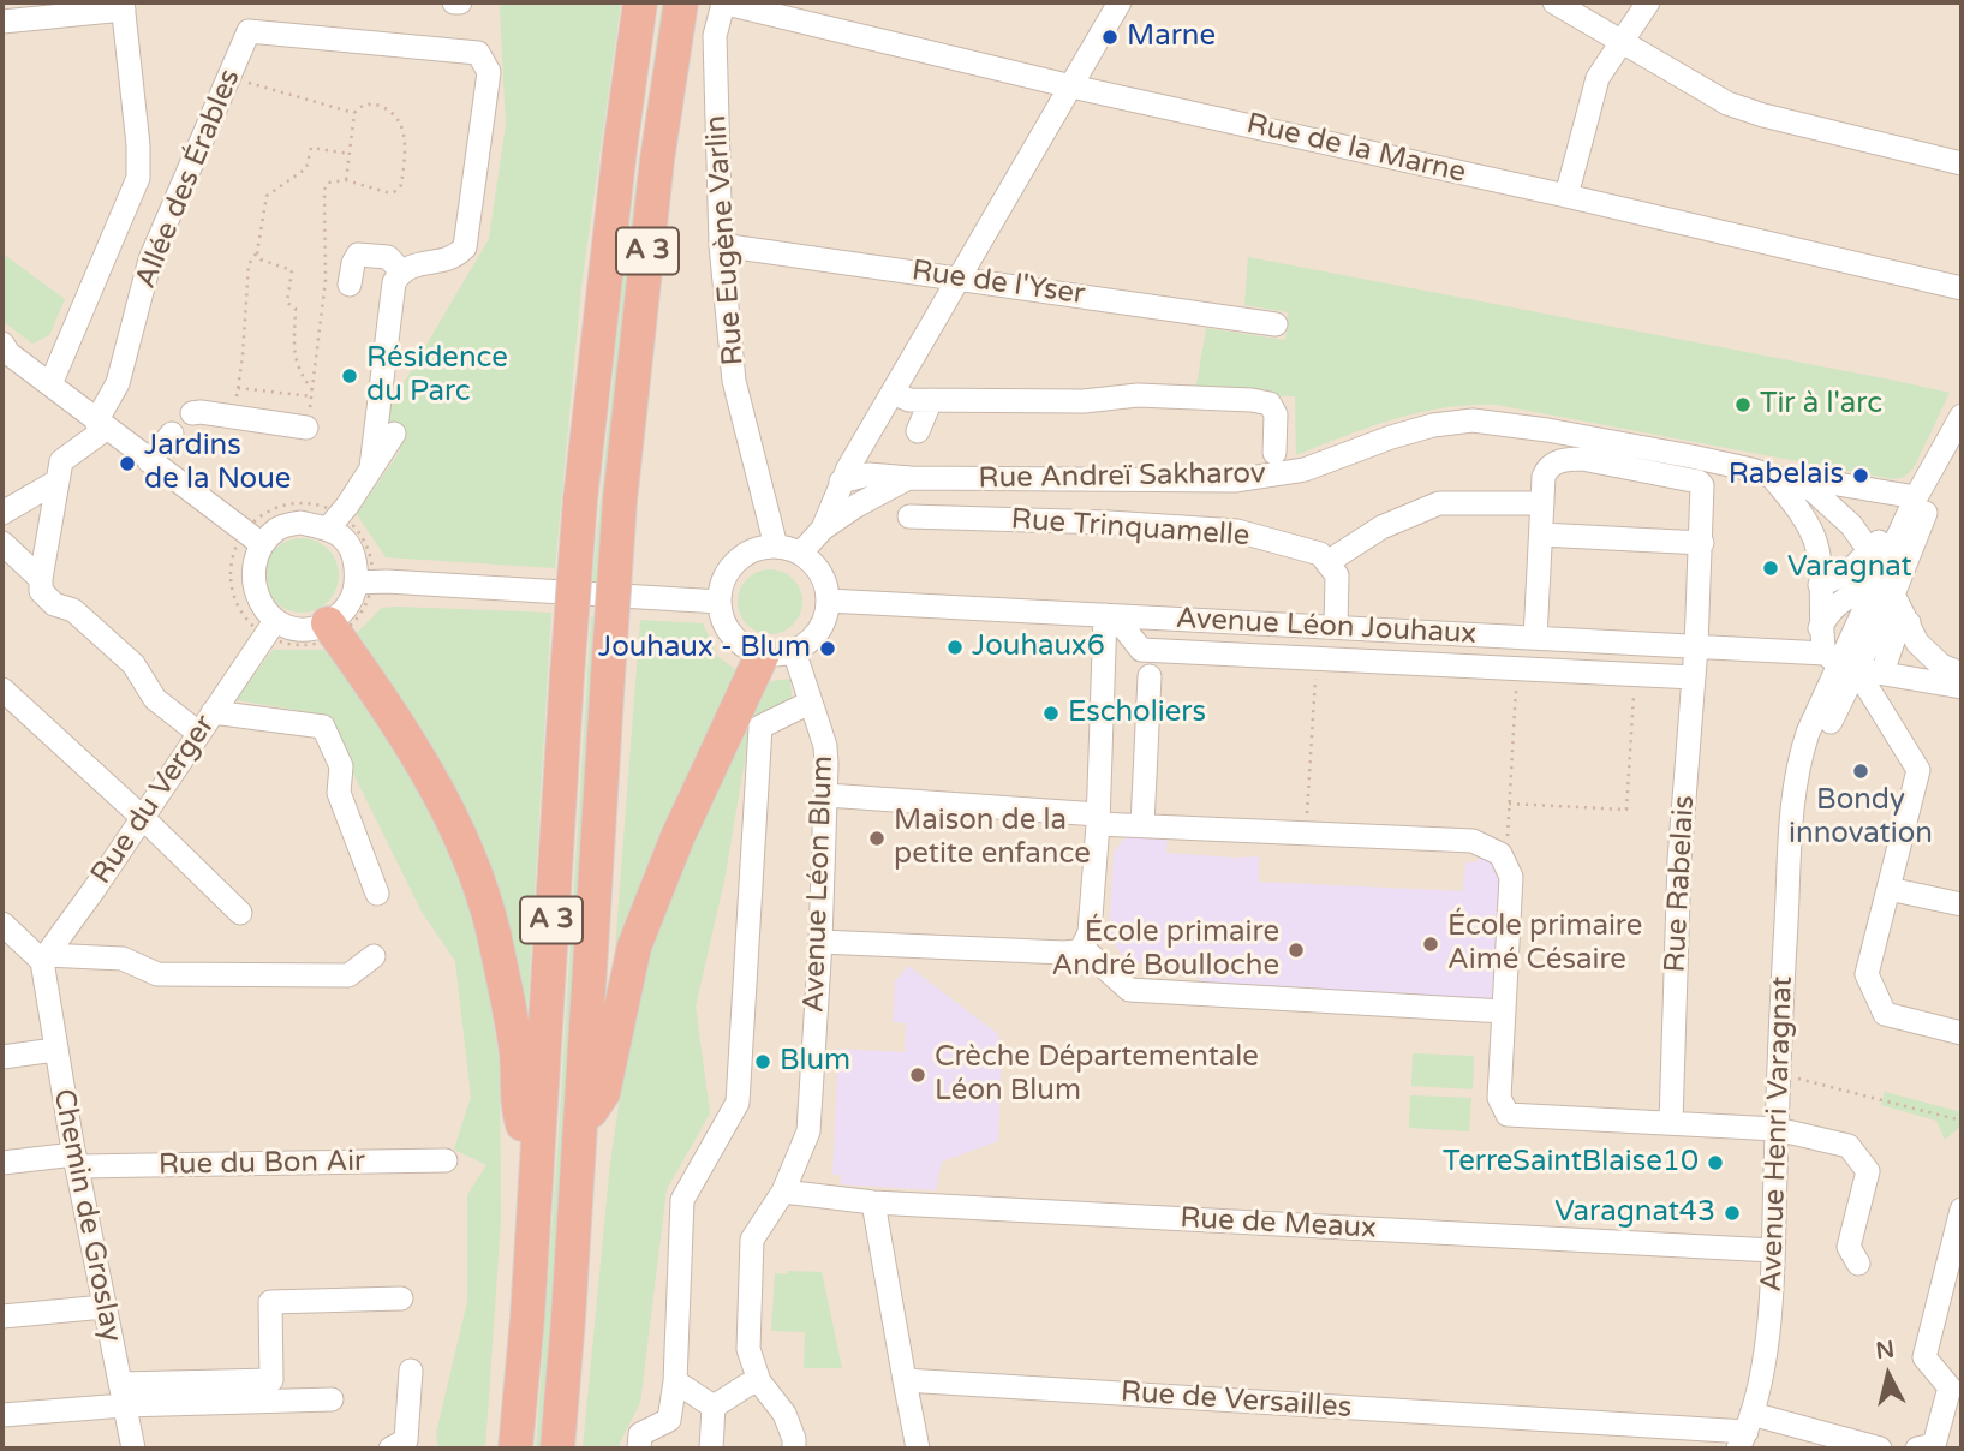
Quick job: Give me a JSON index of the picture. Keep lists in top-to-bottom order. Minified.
{"streets":{"highway":["A 3"],"street":["Rue de la Marne","Allée des Érables","Rue Eugène Varlin","Rue de l'Yser","Rue Andreï Sakharov","Rue Trinquamelle","Avenue Léon Jouhaux","Rue du Verger","Avenue Léon Blum","Rue Rabelais","Avenue Henri Varagnat","Rue du Bon Air","Chemin de Groslay","Rue de Meaux","Rue de Versailles"]},"crossings":[["Rue de la Marne","Rue Eugène Varlin"],["Rue Eugène Varlin","Rue de l'Yser"],["Rue Eugène Varlin","Rue Andreï Sakharov"],["Rue Eugène Varlin","Avenue Léon Jouhaux"],["Rue Eugène Varlin","Avenue Léon Blum"],["Rue Andreï Sakharov","Avenue Léon Jouhaux"],["Rue Andreï Sakharov","Avenue Léon Blum"],["Rue Andreï Sakharov","Avenue Henri Varagnat"],["Avenue Léon Jouhaux","Avenue Léon Blum"],["Avenue Léon Jouhaux","Rue Rabelais"],["Avenue Léon Jouhaux","Avenue Henri Varagnat"],["Rue du Verger","Chemin de Groslay"],["Avenue Léon Blum","Rue de Meaux"],["Avenue Henri Varagnat","Rue de Meaux"],["Avenue Henri Varagnat","Rue de Versailles"],["Rue du Bon Air","Chemin de Groslay"]],"places":["Marne","Résidence du Parc","Tir à l'arc","Jardins de la Noue","Rabelais","Varagnat","Jouhaux6","Jouhaux - Blum","Escholiers","Bondy innovation","Maison de la petite enfance","École primaire Aimé Césaire","École primaire André Boulloche","Blum","Crèche Départementale Léon Blum","TerreSaintBlaise10","Varagnat43"],"north":"top"}
